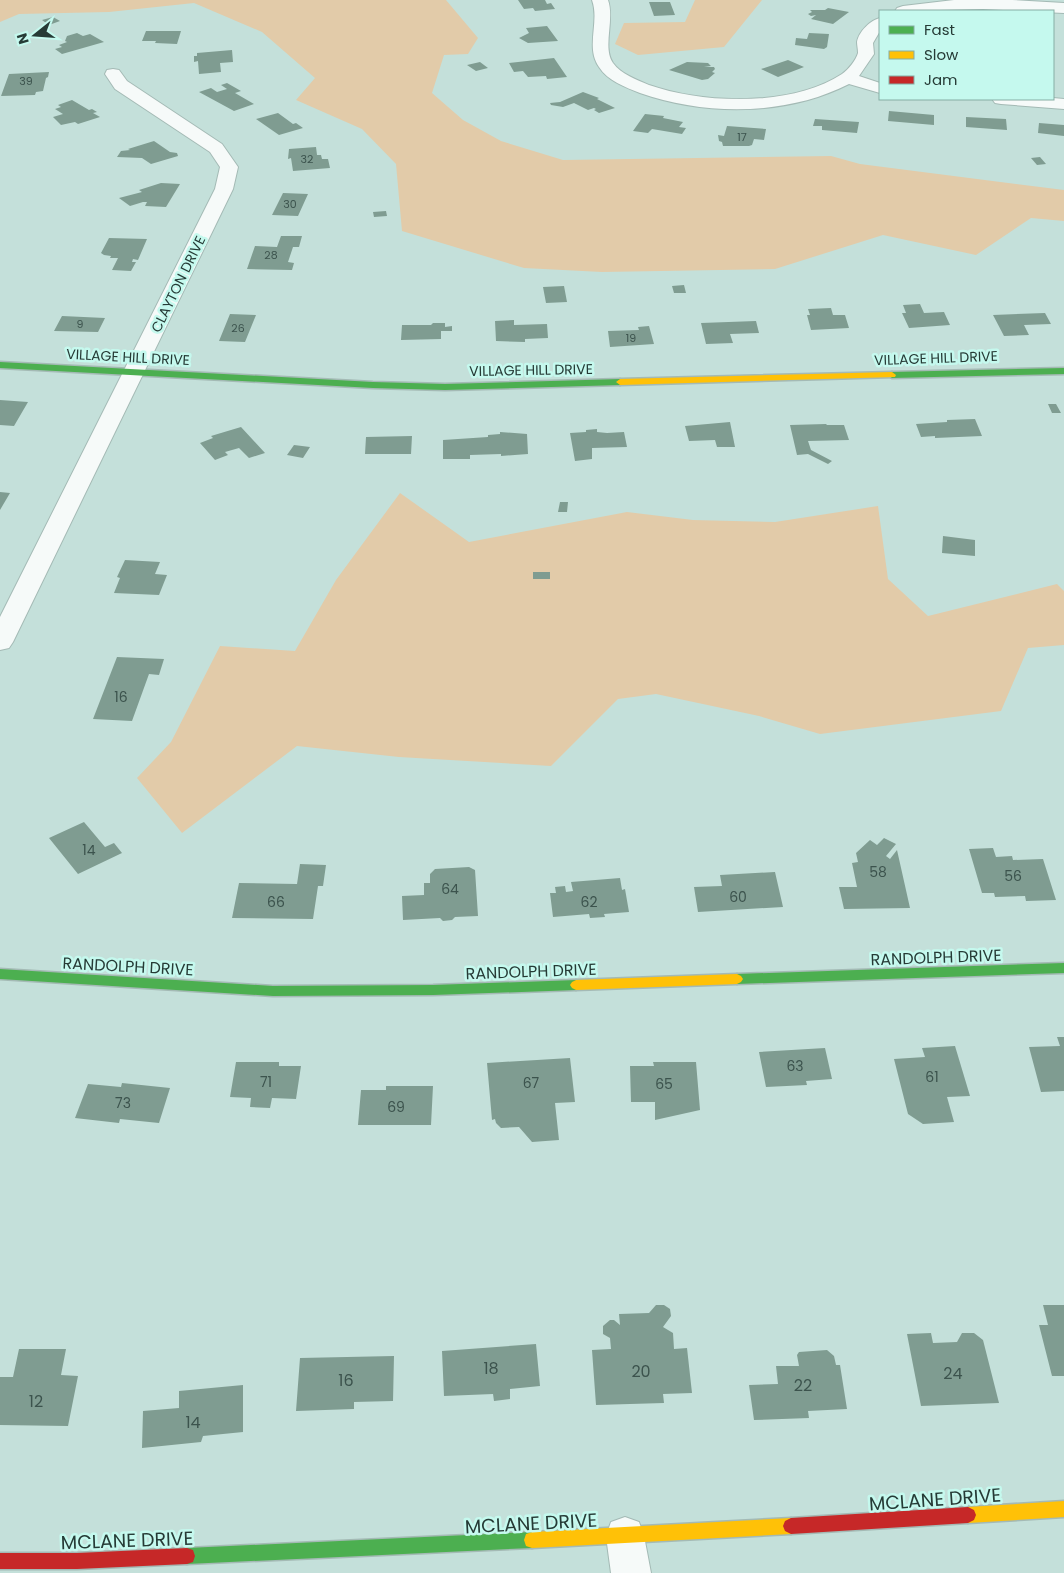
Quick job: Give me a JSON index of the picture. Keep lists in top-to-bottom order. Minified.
{"streets":{"street":["CLAYTON DRIVE","VILLAGE HILL DRIVE","RANDOLPH DRIVE","MCLANE DRIVE"]},"crossings":[["CLAYTON DRIVE","VILLAGE HILL DRIVE"]],"house_numbers":["39","17","32","30","28","9","26","19","16","14","58","56","64","60","66","62","63","61","71","67","65","73","69","18","20","24","16","22","12","14"],"legend":["Fast","Slow","Jam"],"north":"left"}
